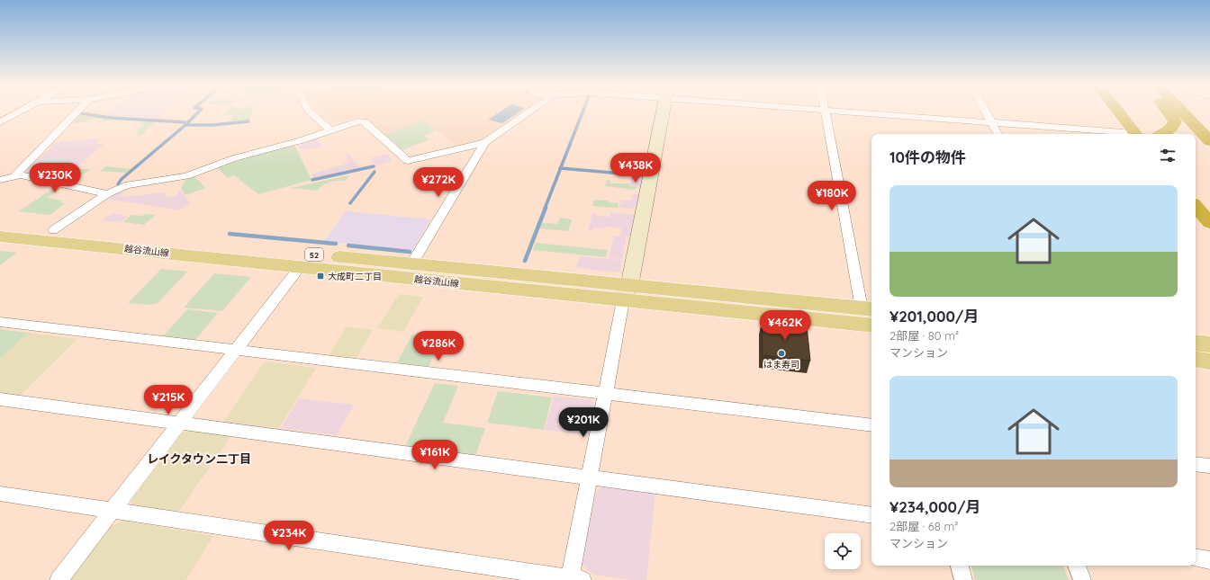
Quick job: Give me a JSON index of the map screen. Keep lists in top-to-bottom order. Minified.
{"streets":{"main road":["越谷流山線","52"]},"districts":["レイクタウン二丁目"],"places":{"transit":["大成町二丁目"],"other":["はま寿司"]},"page":{"heading":"10件の物件","price":["¥438K","¥230K","¥272K","¥180K","¥462K","¥286K","¥215K","¥201K","¥161K","¥234K"],"list":[{"name":"¥201,000/月","note":"2部屋 · 80 m² · マンション"},{"name":"¥234,000/月","note":"2部屋 · 68 m² · マンション"}]}}
